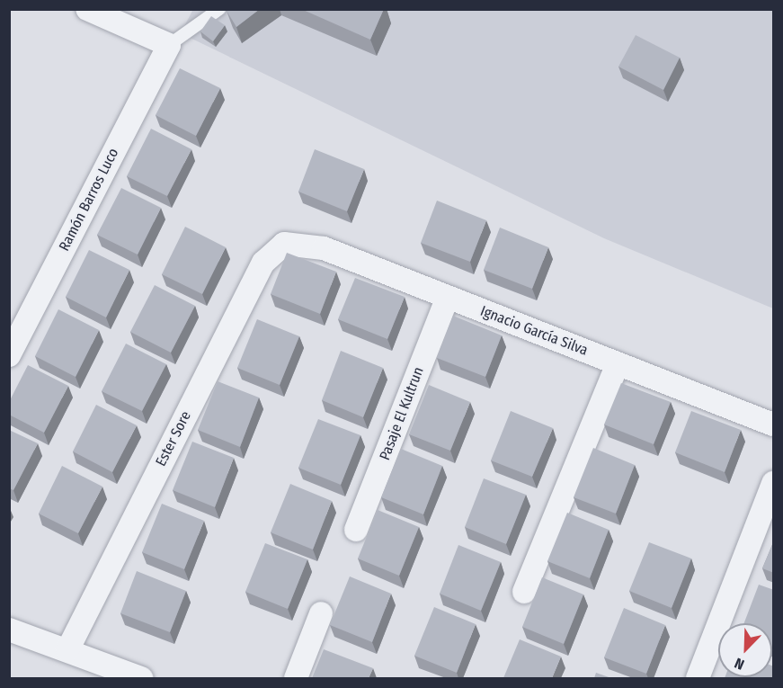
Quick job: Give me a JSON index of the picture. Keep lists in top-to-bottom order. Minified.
{"streets":{"street":["Ramón Barros Luco","Ignacio García Silva","Pasaje El Kultrun","Ester Sore"]},"crossings":[["Ignacio García Silva","Pasaje El Kultrun"],["Ignacio García Silva","Ester Sore"]],"north":"bottom left"}
